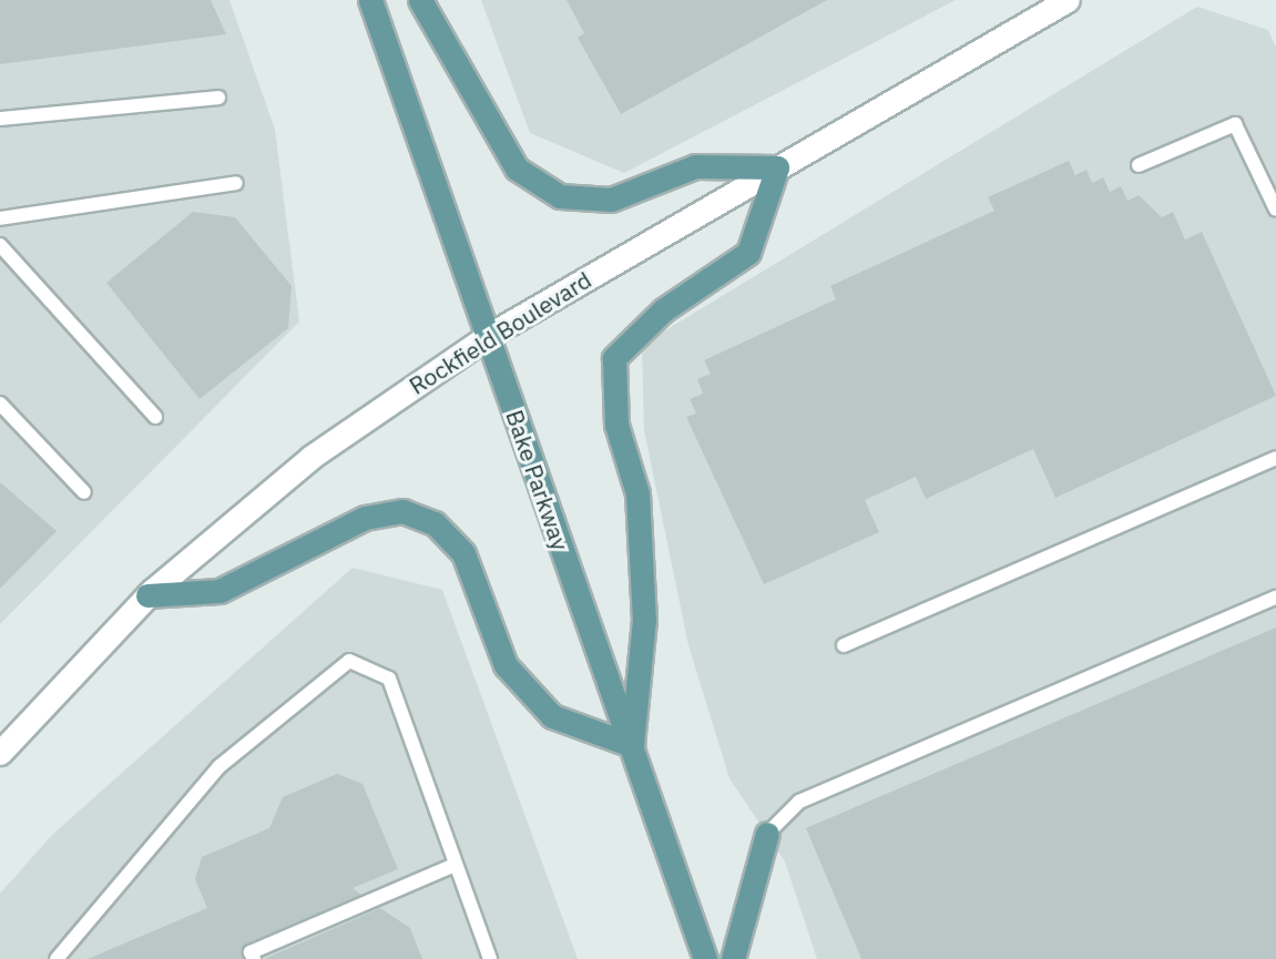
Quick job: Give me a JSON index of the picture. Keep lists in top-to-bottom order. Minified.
{"streets":{"main road":["Rockfield Boulevard","Bake Parkway"]},"crossings":[["Rockfield Boulevard","Bake Parkway"]]}
